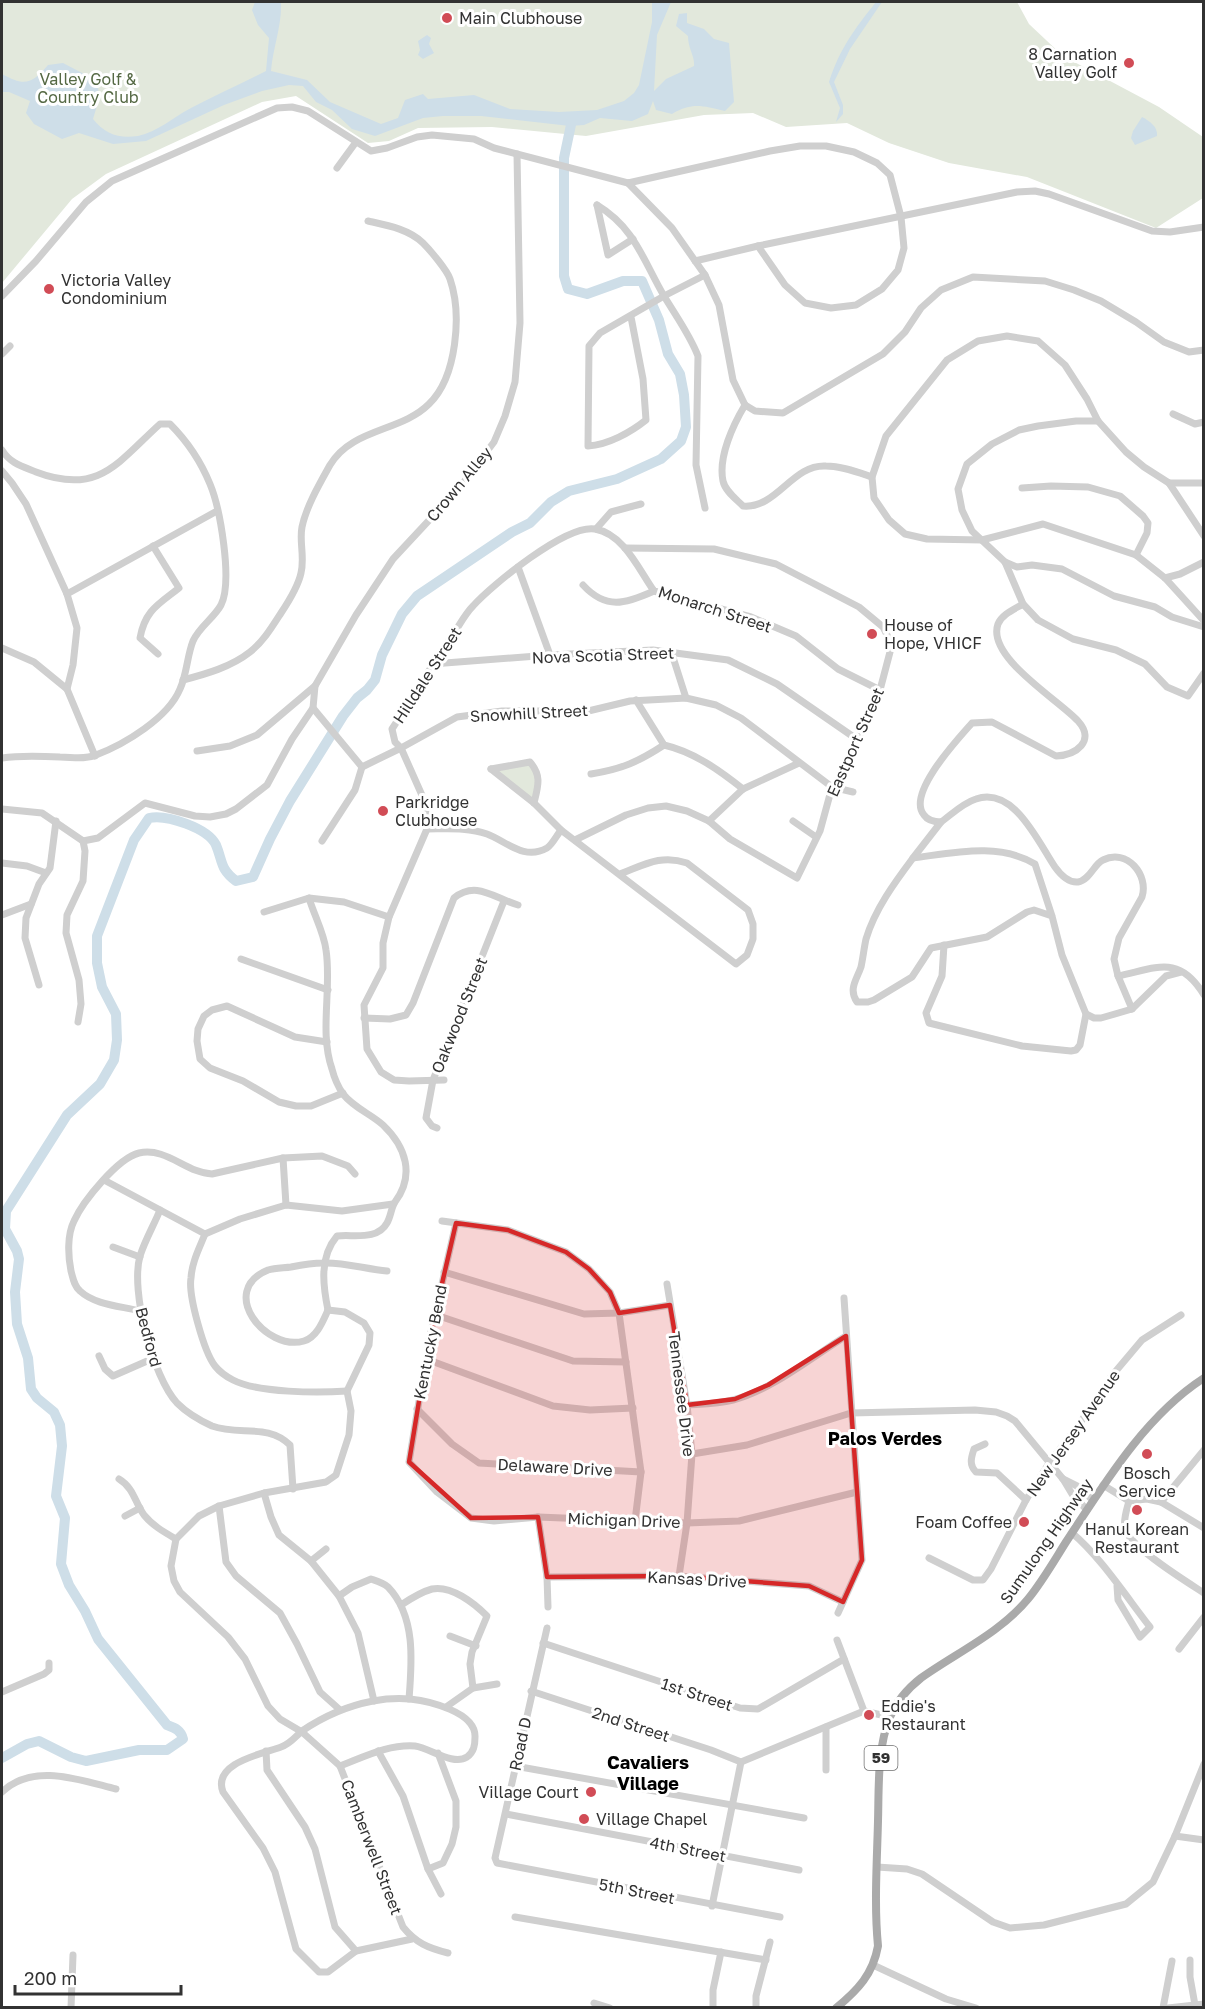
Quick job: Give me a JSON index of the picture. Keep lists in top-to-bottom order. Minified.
{"streets":{"main road":["Sumulong Highway","59"],"street":["Crown Alley","Monarch Street","Nova Scotia Street","Hilldale Street","Snowhill Street","Eastport Street","Oakwood Street","Bedford","Kentucky Bend","Tennessee Drive","New Jersey Avenue","Delaware Drive","Michigan Drive","Kansas Drive","1st Street","2nd Street","Road D","Camberwell Street","4th Street","5th Street"]},"crossings":[["Monarch Street","Hilldale Street"],["Monarch Street","Eastport Street"],["Nova Scotia Street","Hilldale Street"],["Nova Scotia Street","Eastport Street"],["Hilldale Street","Snowhill Street"],["Snowhill Street","Eastport Street"],["Kentucky Bend","Delaware Drive"],["Kentucky Bend","Michigan Drive"],["Tennessee Drive","Michigan Drive"],["Tennessee Drive","Kansas Drive"],["1st Street","Road D"],["2nd Street","Road D"],["Road D","4th Street"],["Road D","5th Street"]],"districts":["Palos Verdes","Cavaliers Village"],"parks":["Valley Golf & Country Club"],"places":["Main Clubhouse","8 Carnation Valley Golf","Victoria Valley Condominium","House of Hope, VHICF","Parkridge Clubhouse","Bosch Service","Hanul Korean Restaurant","Foam Coffee","Eddie's Restaurant","Village Court","Village Chapel"],"scale_bar":"200 m"}
